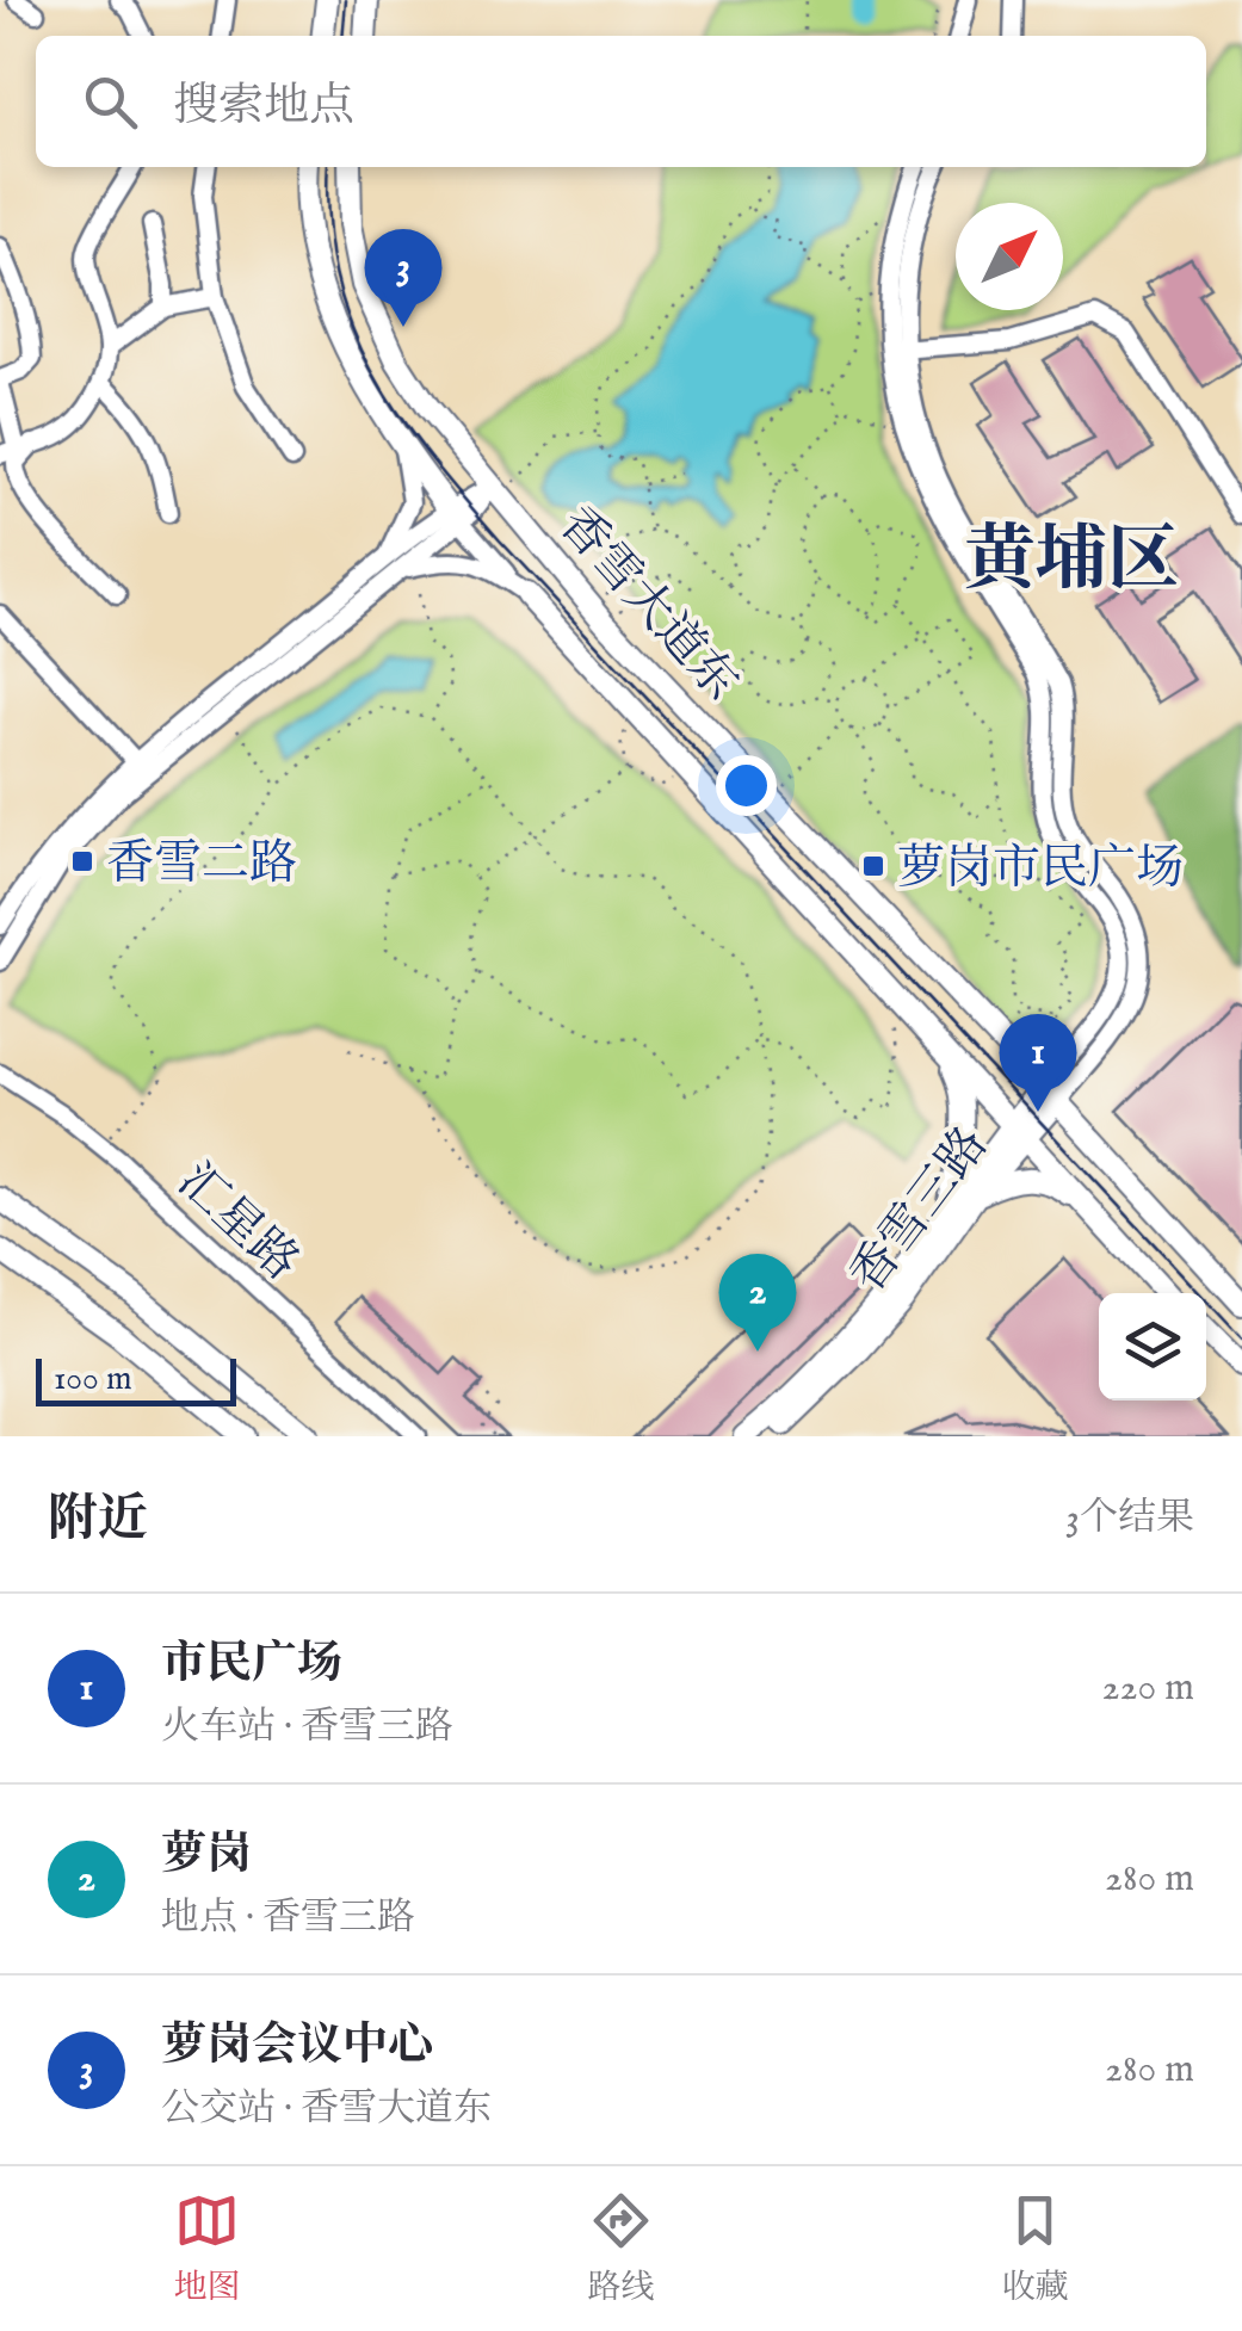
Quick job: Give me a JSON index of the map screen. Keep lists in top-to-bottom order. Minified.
{"streets":{"main road":["香雪大道东","香雪三路"],"street":["汇星路"]},"crossings":[["香雪大道东","香雪三路"]],"districts":["黄埔区"],"places":{"transit":["香雪二路","萝岗市民广场"]},"scale_bar":"100 m","north":"top right","page":{"search":"搜索地点","pins":["3","1","2"],"scale":"100 m","heading":["附近","3个结果"],"list":[{"mark":"1","name":"市民广场","note":"火车站 · 香雪三路","value":"220 m"},{"mark":"2","name":"萝岗","note":"地点 · 香雪三路","value":"280 m"},{"mark":"3","name":"萝岗会议中心","note":"公交站 · 香雪大道东","value":"280 m"}],"nav":["地图","路线","收藏"]}}
